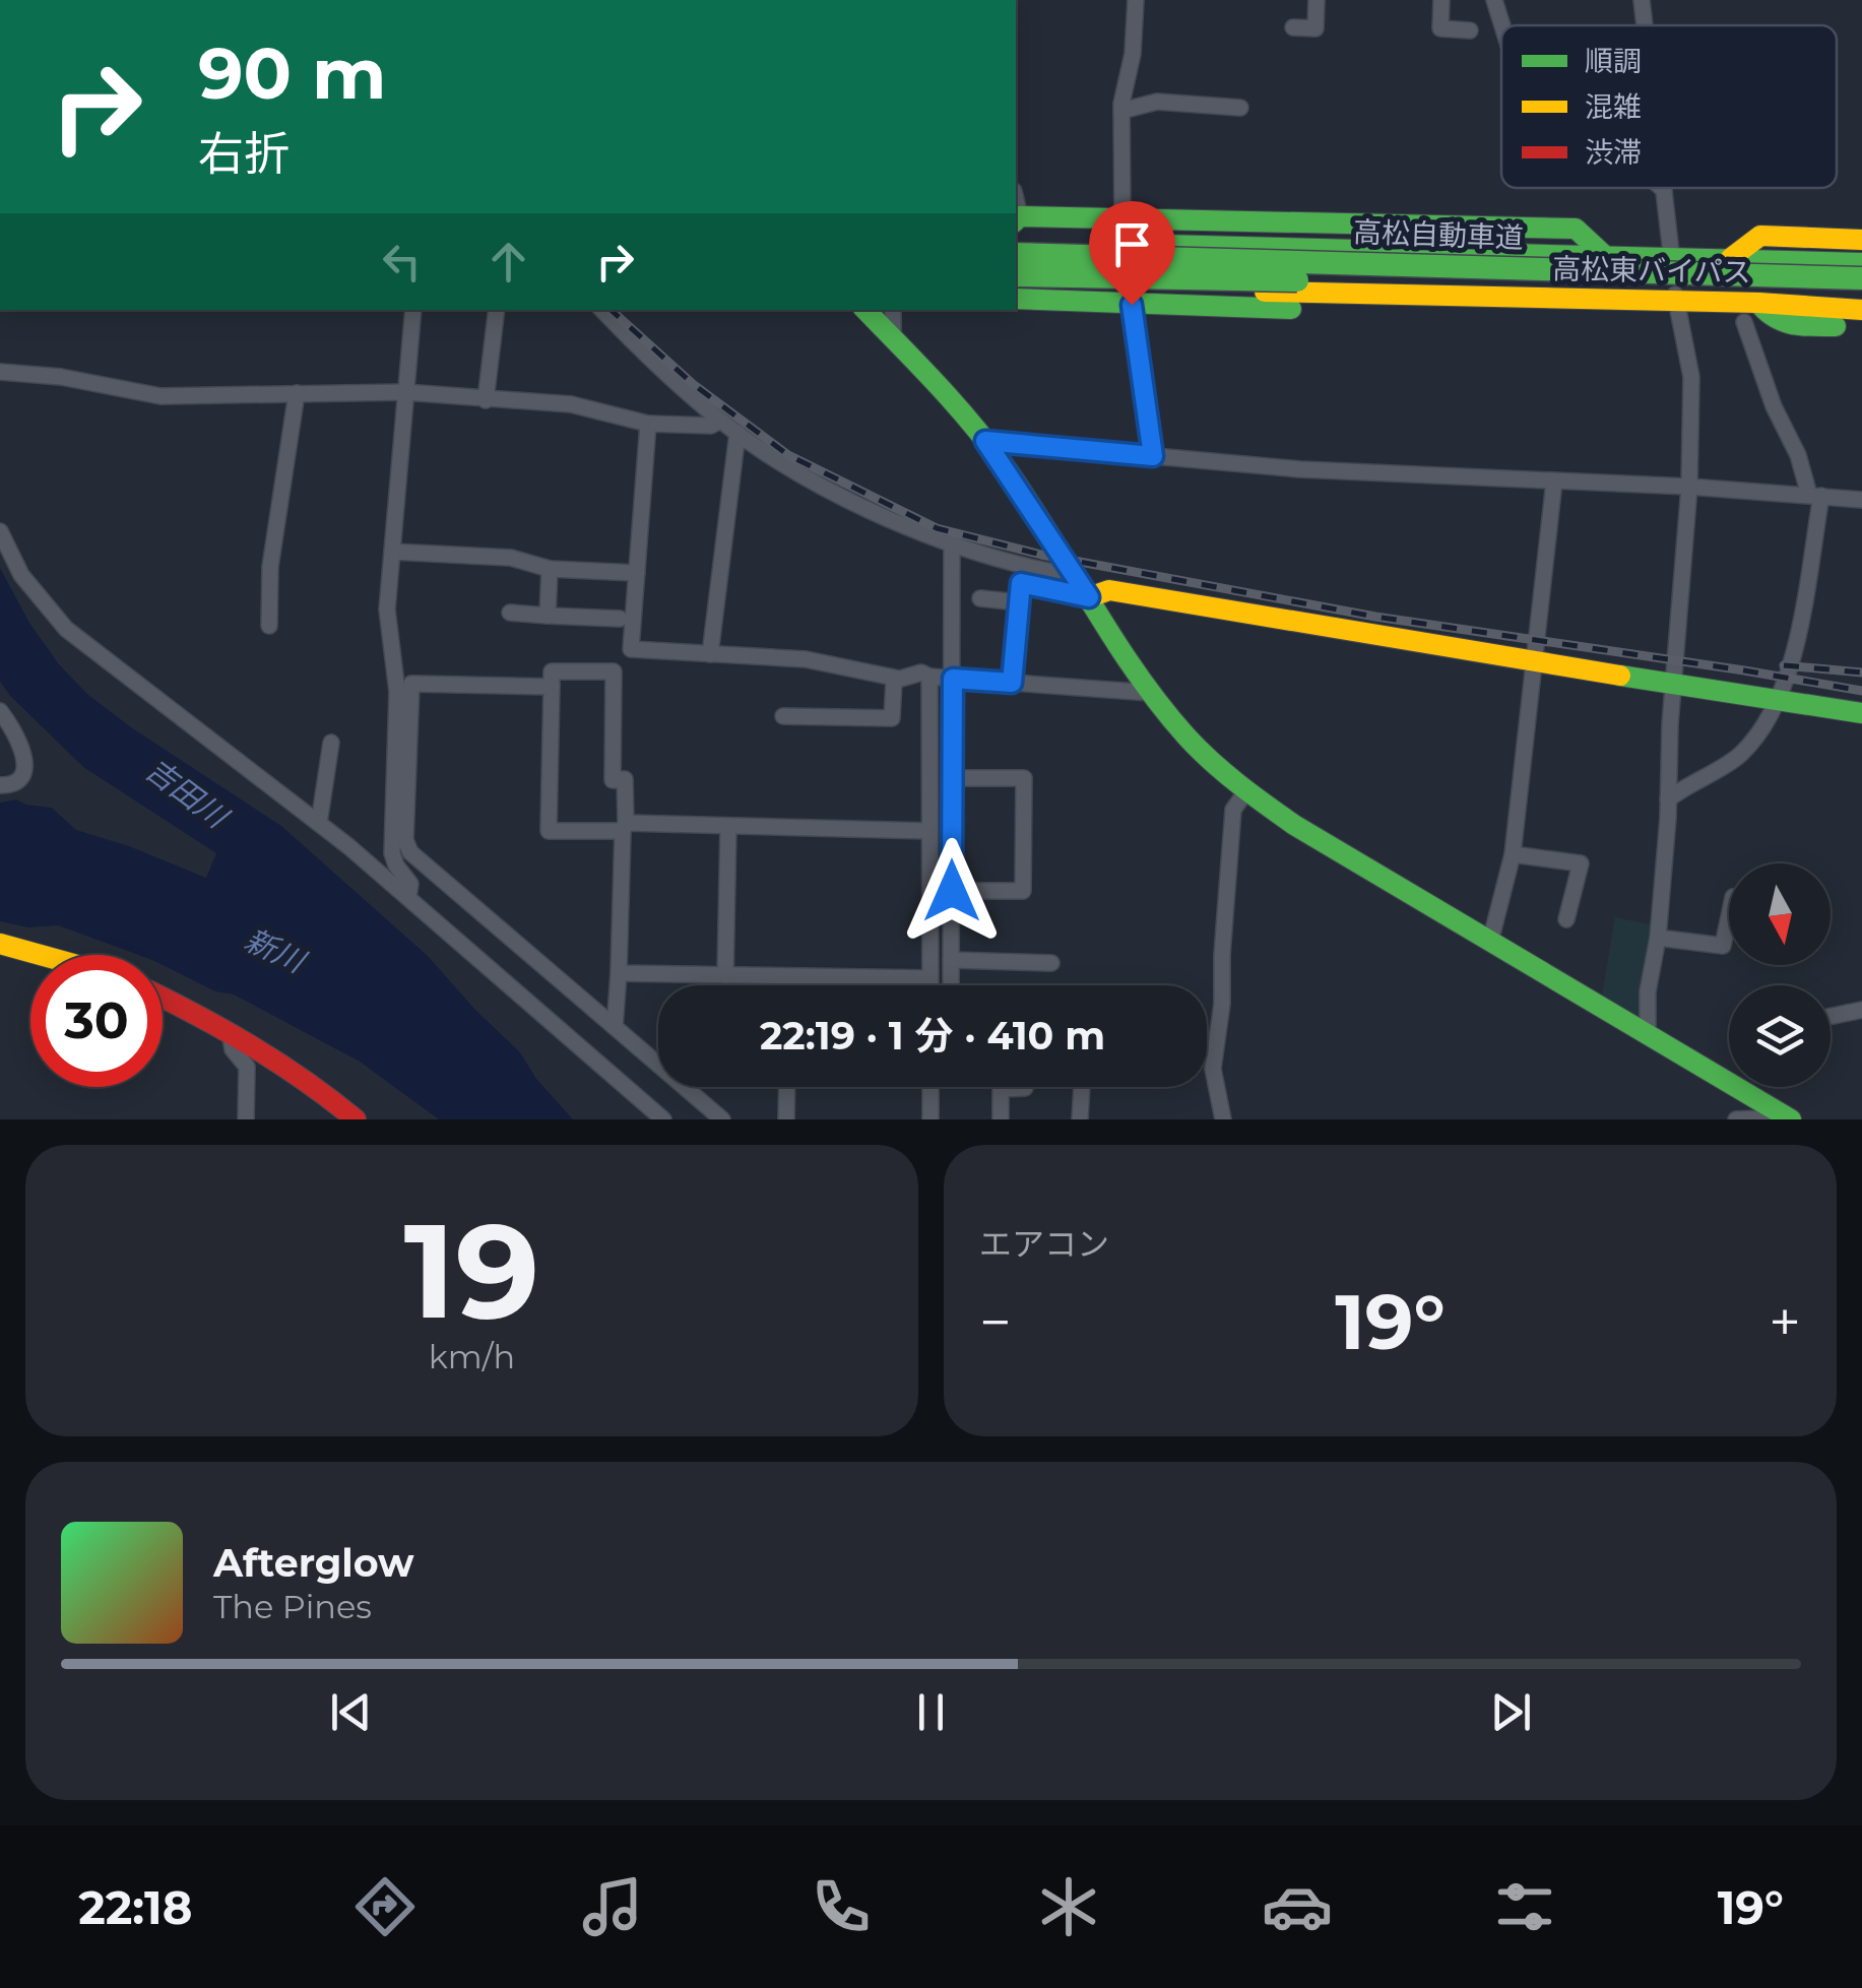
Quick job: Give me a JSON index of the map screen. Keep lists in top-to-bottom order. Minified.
{"streets":{"main road":["高松自動車道","高松東バイパス"]},"water":["吉田川","新川"],"legend":["順調","混雑","渋滞"],"north":"bottom","page":{"turn":["90 m","右折"],"limit":"30","trip":"22:19 · 1 分 · 410 m","tile":[["19","km/h"],"エアコン"],"heat":["−","19°","+"],"song":["Afterglow","The Pines"],"tabs":["22:18","19°"]}}
